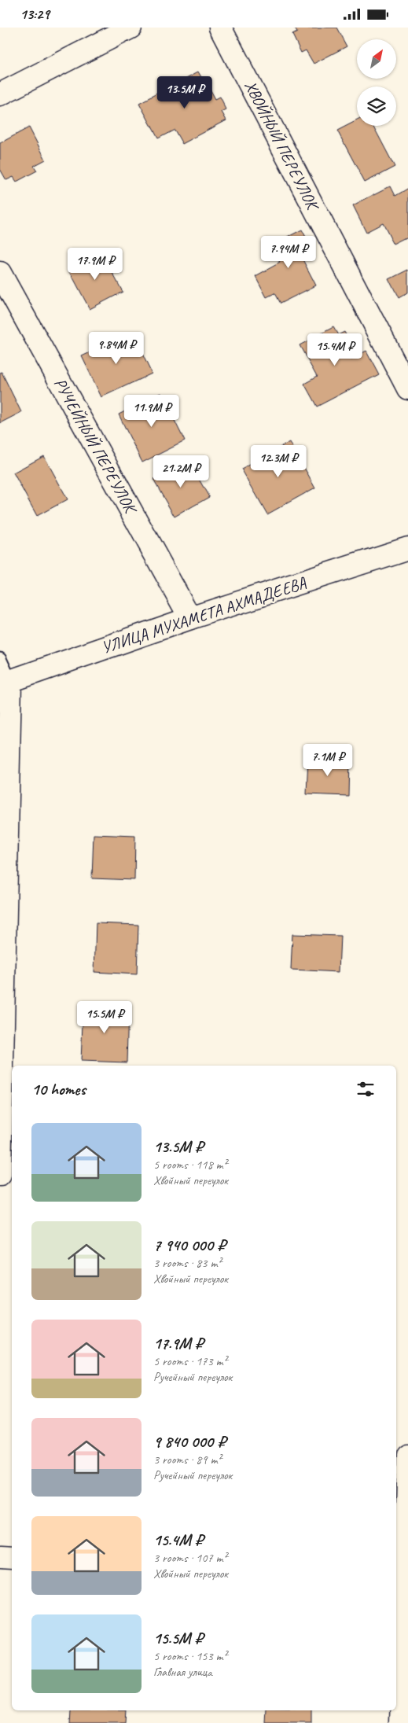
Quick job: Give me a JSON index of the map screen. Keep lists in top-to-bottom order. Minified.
{"streets":{"street":["ХВОЙНЫЙ ПЕРЕУЛОК","РУЧЕЙНЫЙ ПЕРЕУЛОК","УЛИЦА МУХАМЕТА АХМАДЕЕВА"]},"crossings":[["РУЧЕЙНЫЙ ПЕРЕУЛОК","УЛИЦА МУХАМЕТА АХМАДЕЕВА"]],"north":"top right","page":{"status":"13:29","price":["13.5M ₽","7.94M ₽","17.9M ₽","9.84M ₽","15.4M ₽","11.9M ₽","12.3M ₽","21.2M ₽","7.1M ₽","15.5M ₽"],"heading":"10 homes","list":[{"name":"13.5M ₽","note":"5 rooms · 118 m² · Хвойный переулок"},{"name":"7 940 000 ₽","note":"3 rooms · 83 m² · Хвойный переулок"},{"name":"17.9M ₽","note":"5 rooms · 173 m² · Ручейный переулок"},{"name":"9 840 000 ₽","note":"3 rooms · 89 m² · Ручейный переулок"},{"name":"15.4M ₽","note":"3 rooms · 107 m² · Хвойный переулок"},{"name":"15.5M ₽","note":"5 rooms · 153 m² · Главная улица"}]}}
